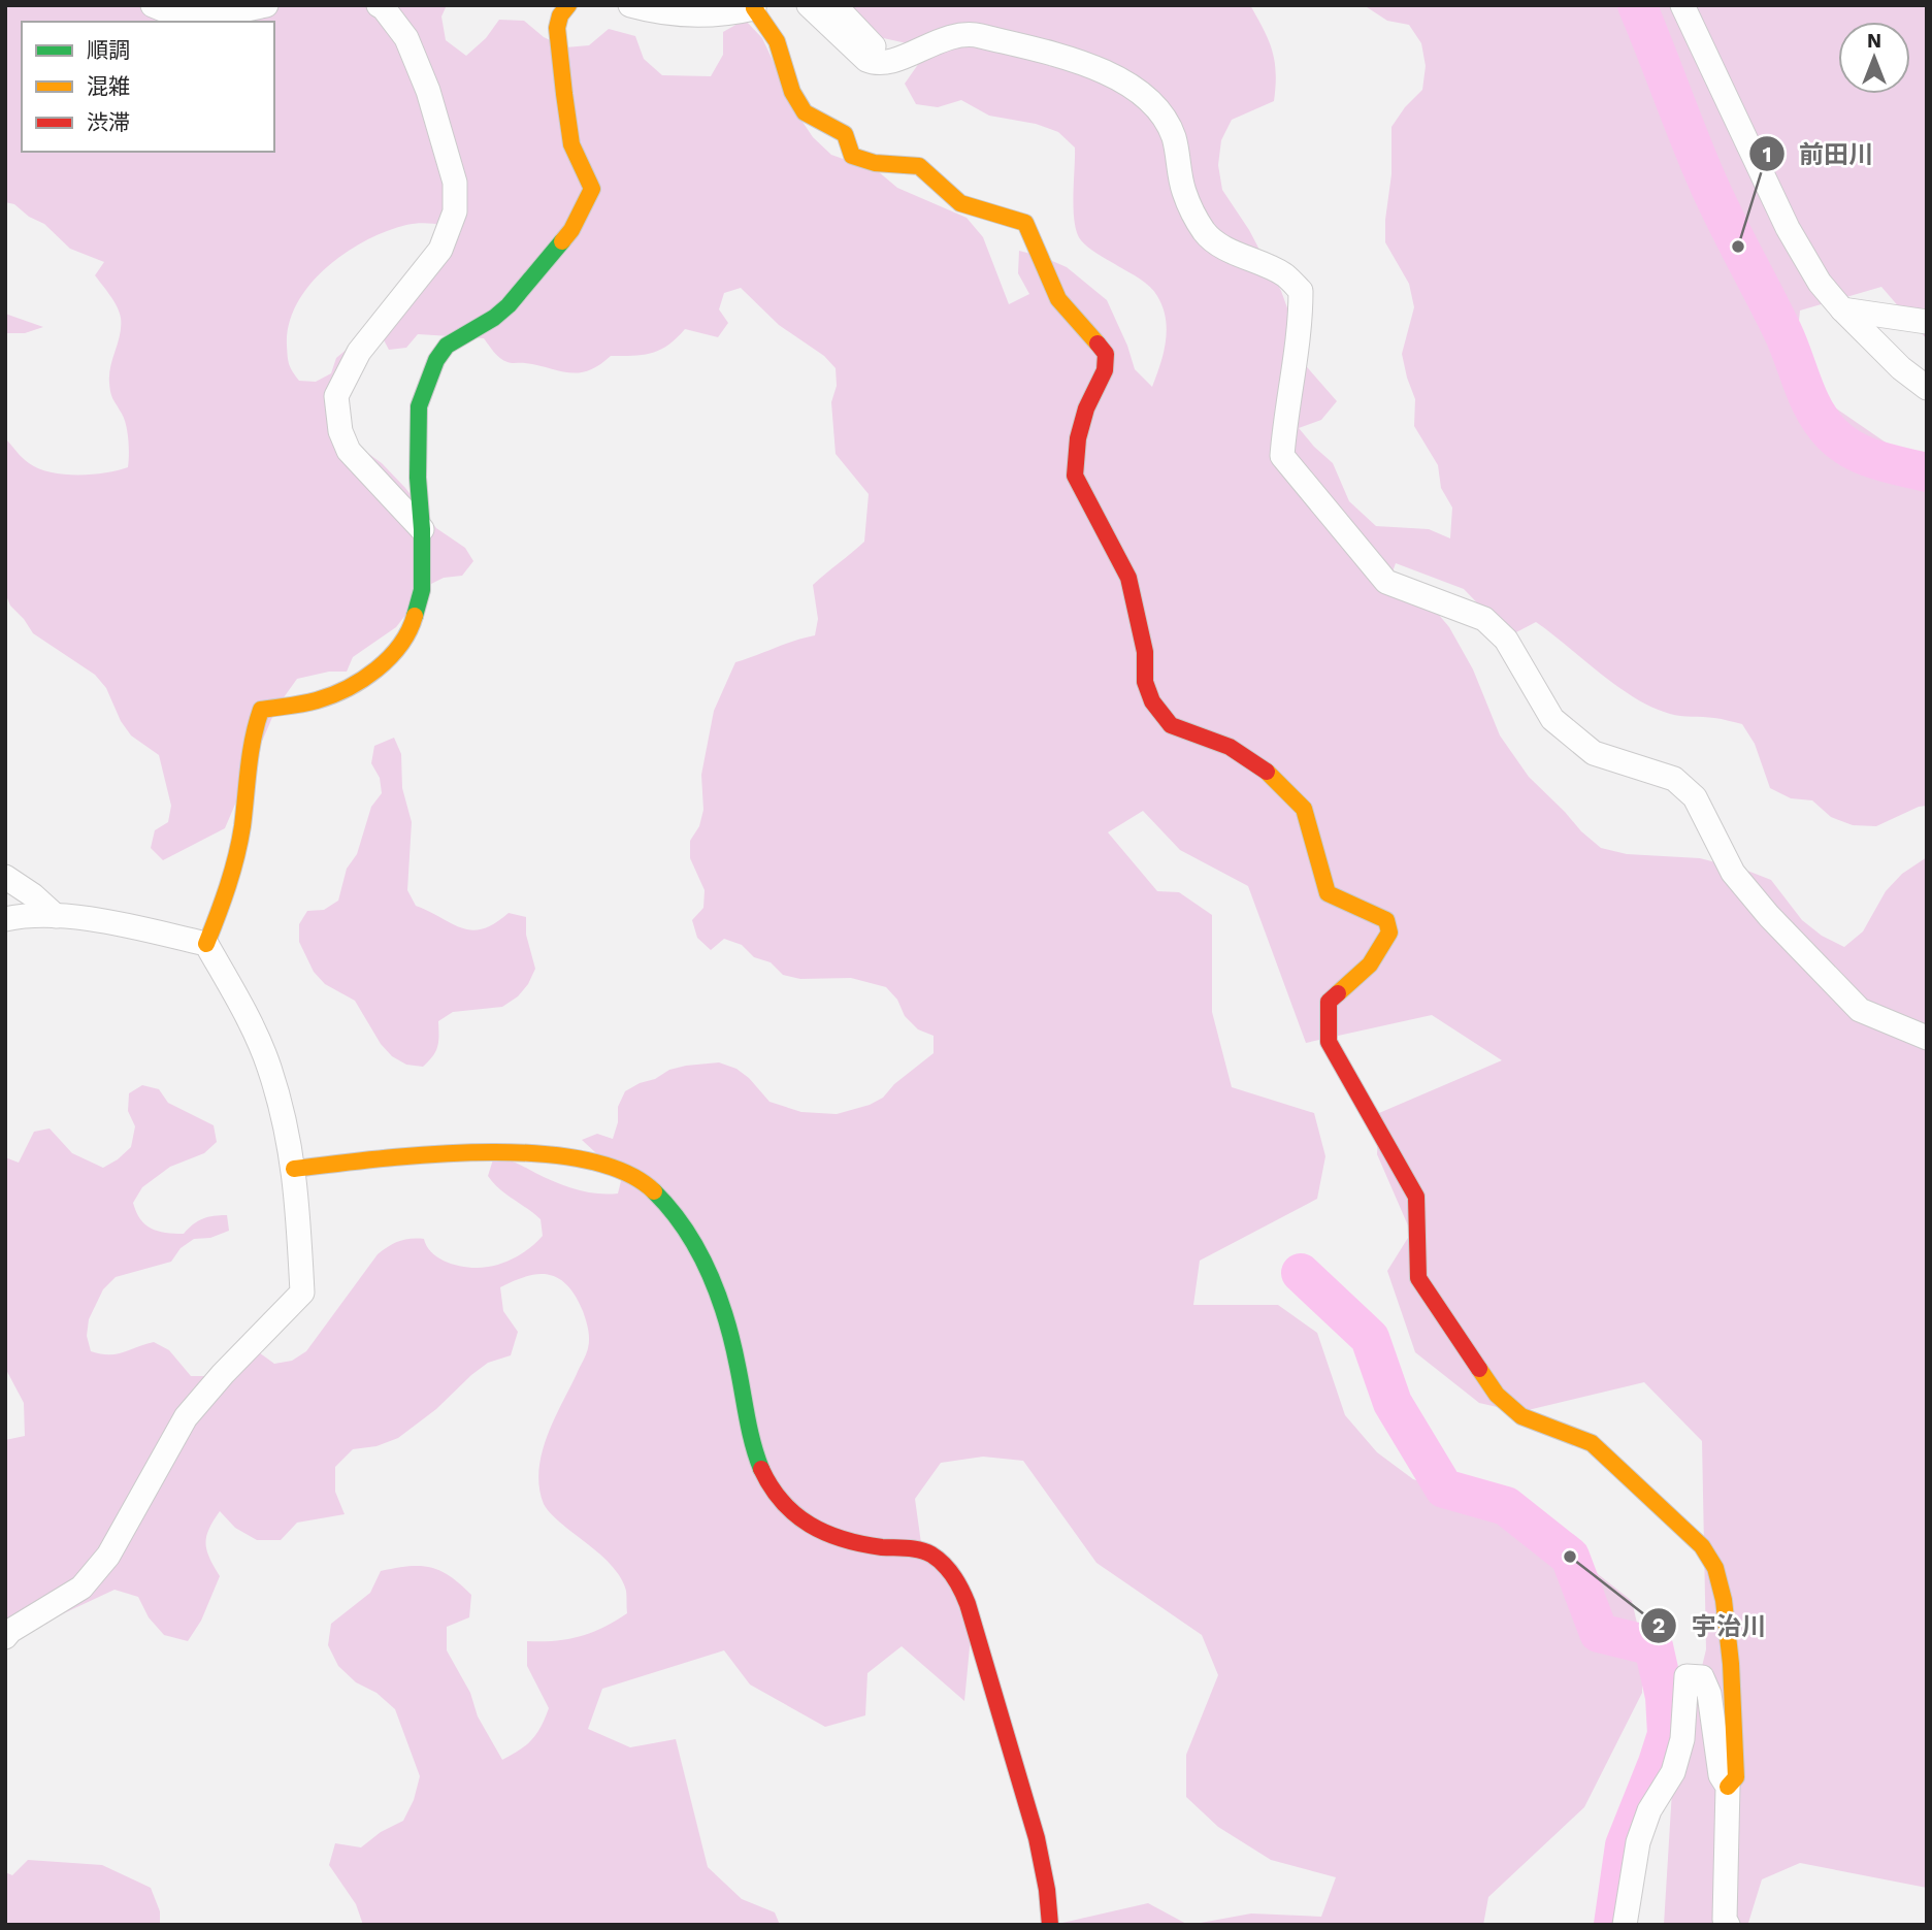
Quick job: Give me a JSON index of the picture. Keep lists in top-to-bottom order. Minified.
{"places":["前田川","宇治川"],"legend":["順調","混雑","渋滞"],"north":"top"}
